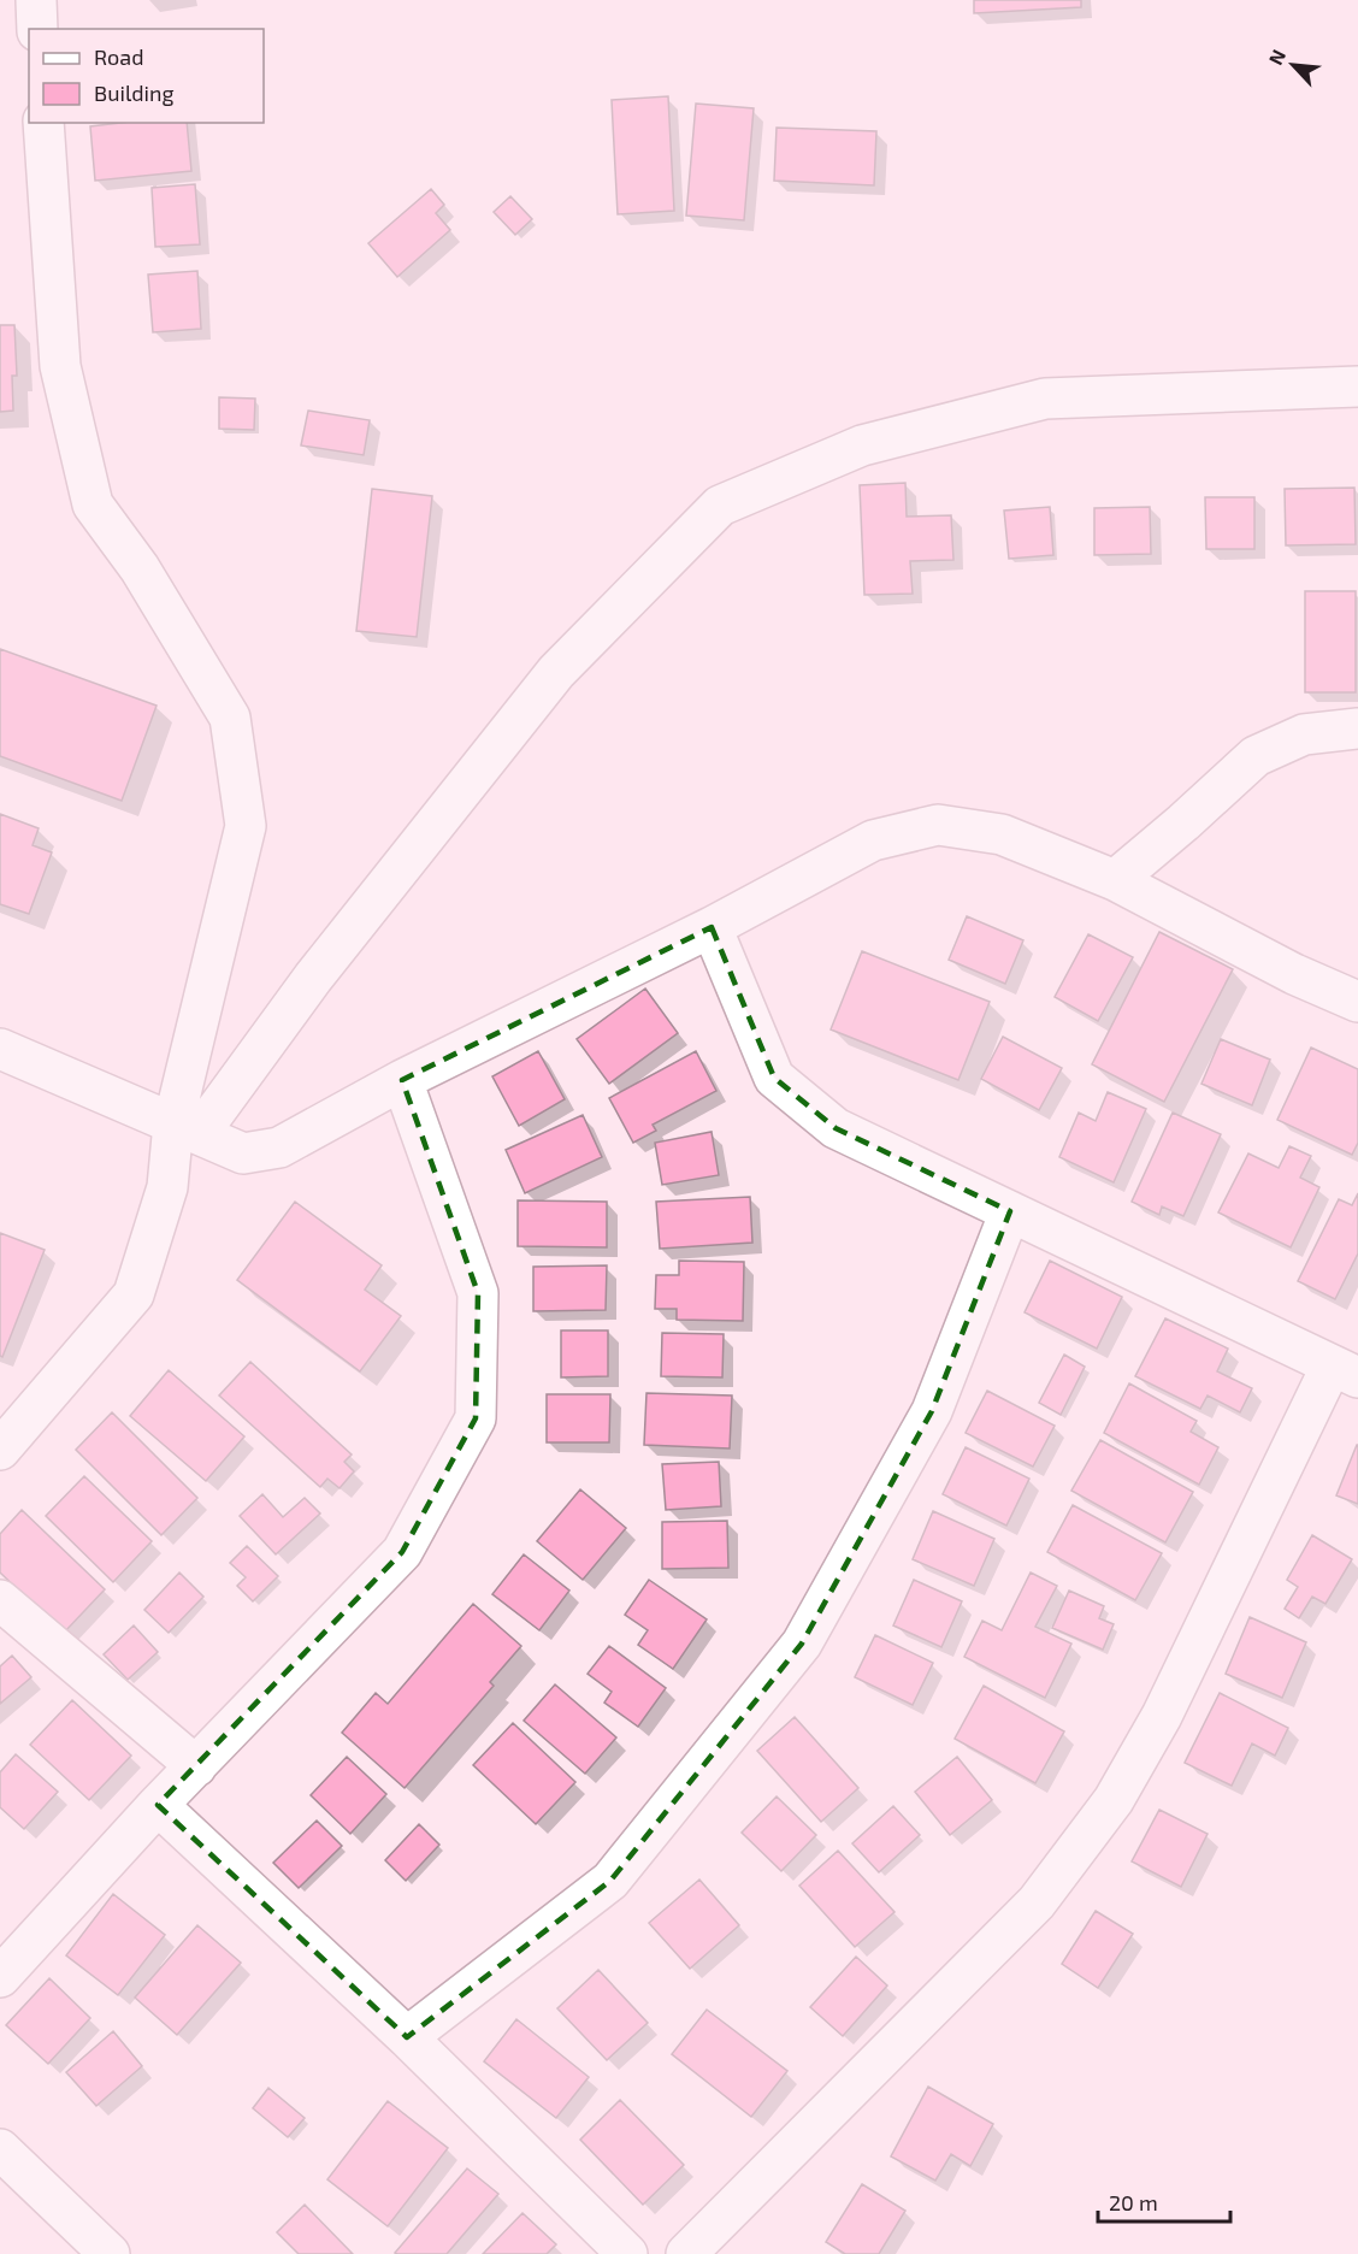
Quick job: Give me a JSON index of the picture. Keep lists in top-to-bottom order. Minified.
{"legend":["Road","Building"],"scale_bar":"20 m","north":"top left"}
